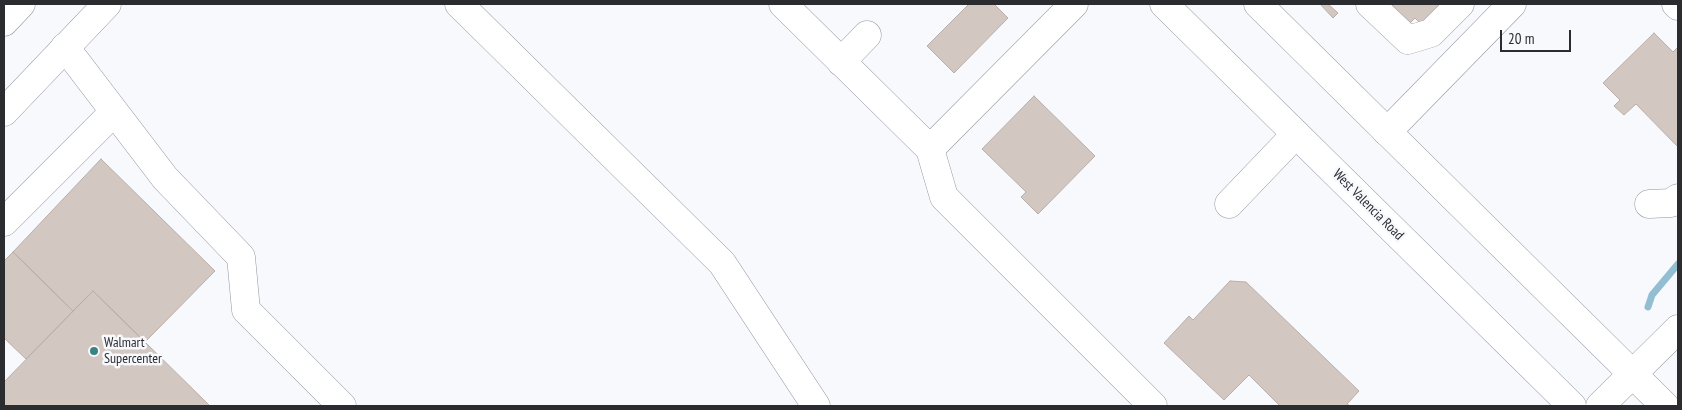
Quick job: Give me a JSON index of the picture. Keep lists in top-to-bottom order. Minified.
{"streets":{"main road":["West Valencia Road"]},"places":["Walmart Supercenter"],"scale_bar":"20 m"}
